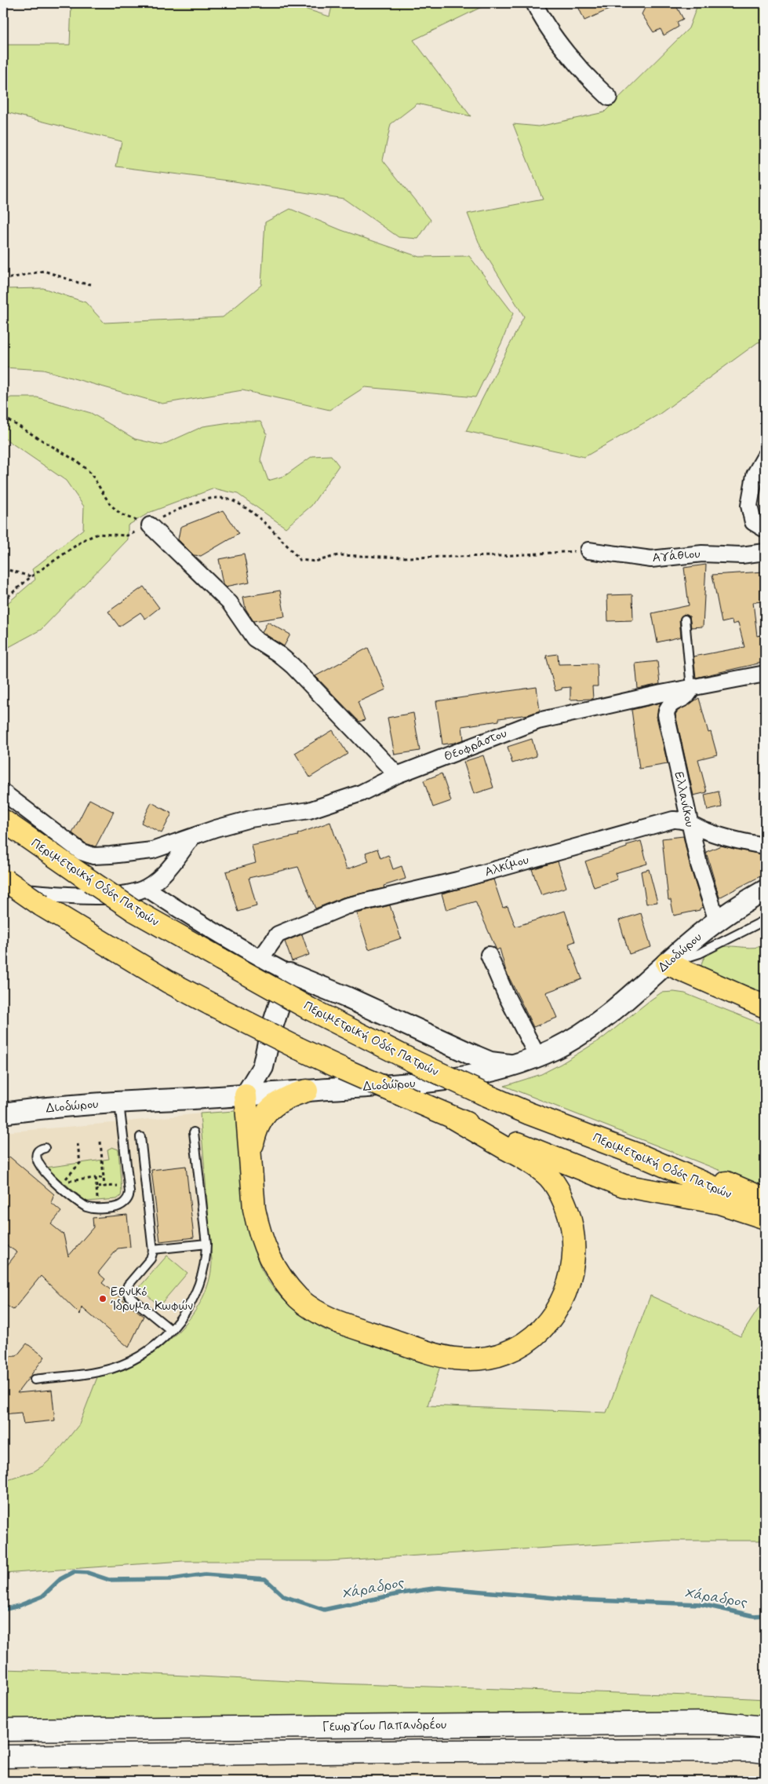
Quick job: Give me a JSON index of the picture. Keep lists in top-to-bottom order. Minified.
{"streets":{"highway":["Περιμετρική Οδός Πατρών"],"main road":["Γεωργίου Παπανδρέου"],"street":["Αγάθιου","Θεοφράστου","Ελλανίκου","Αλκίμου","Διοδώρου"]},"crossings":[["Θεοφράστου","Ελλανίκου"],["Ελλανίκου","Αλκίμου"],["Ελλανίκου","Διοδώρου"]],"water":["Χάραδρος"],"places":["Εθνικό Ίδρυμα Κωφών"]}
